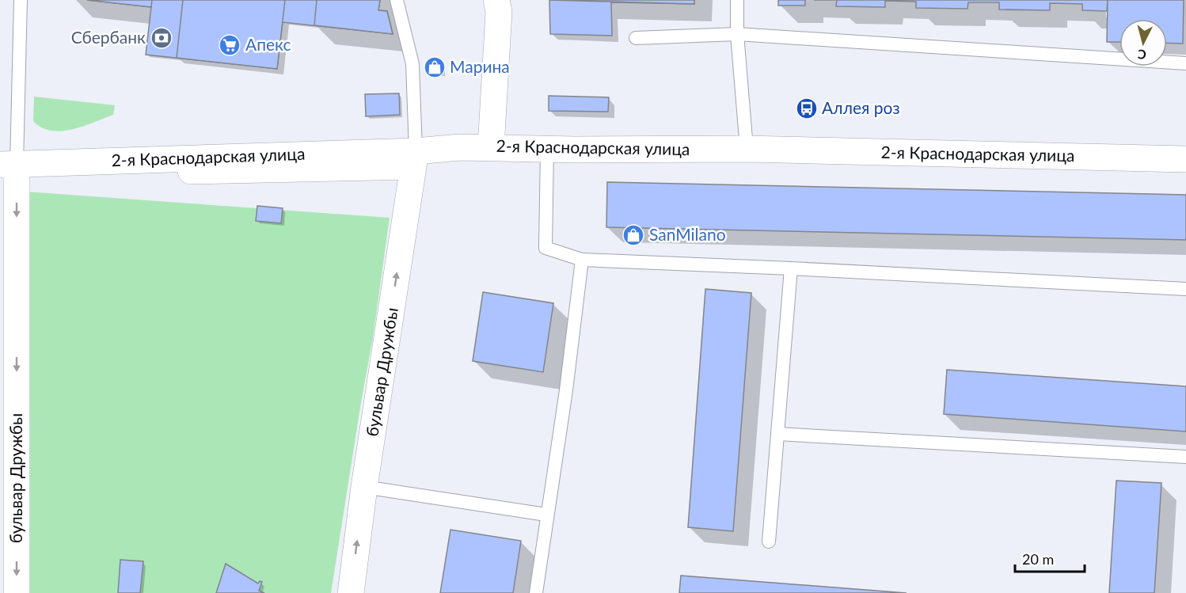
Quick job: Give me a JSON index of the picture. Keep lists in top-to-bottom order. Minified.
{"streets":{"street":["2-я Краснодарская улица","бульвар Дружбы"]},"crossings":[["2-я Краснодарская улица","бульвар Дружбы"]],"places":{"bank":["Сбербанк"],"supermarket":["Апекс"],"shop":["Марина","SanMilano"],"bus stop":["Аллея роз"]},"scale_bar":"20 m","north":"bottom"}
